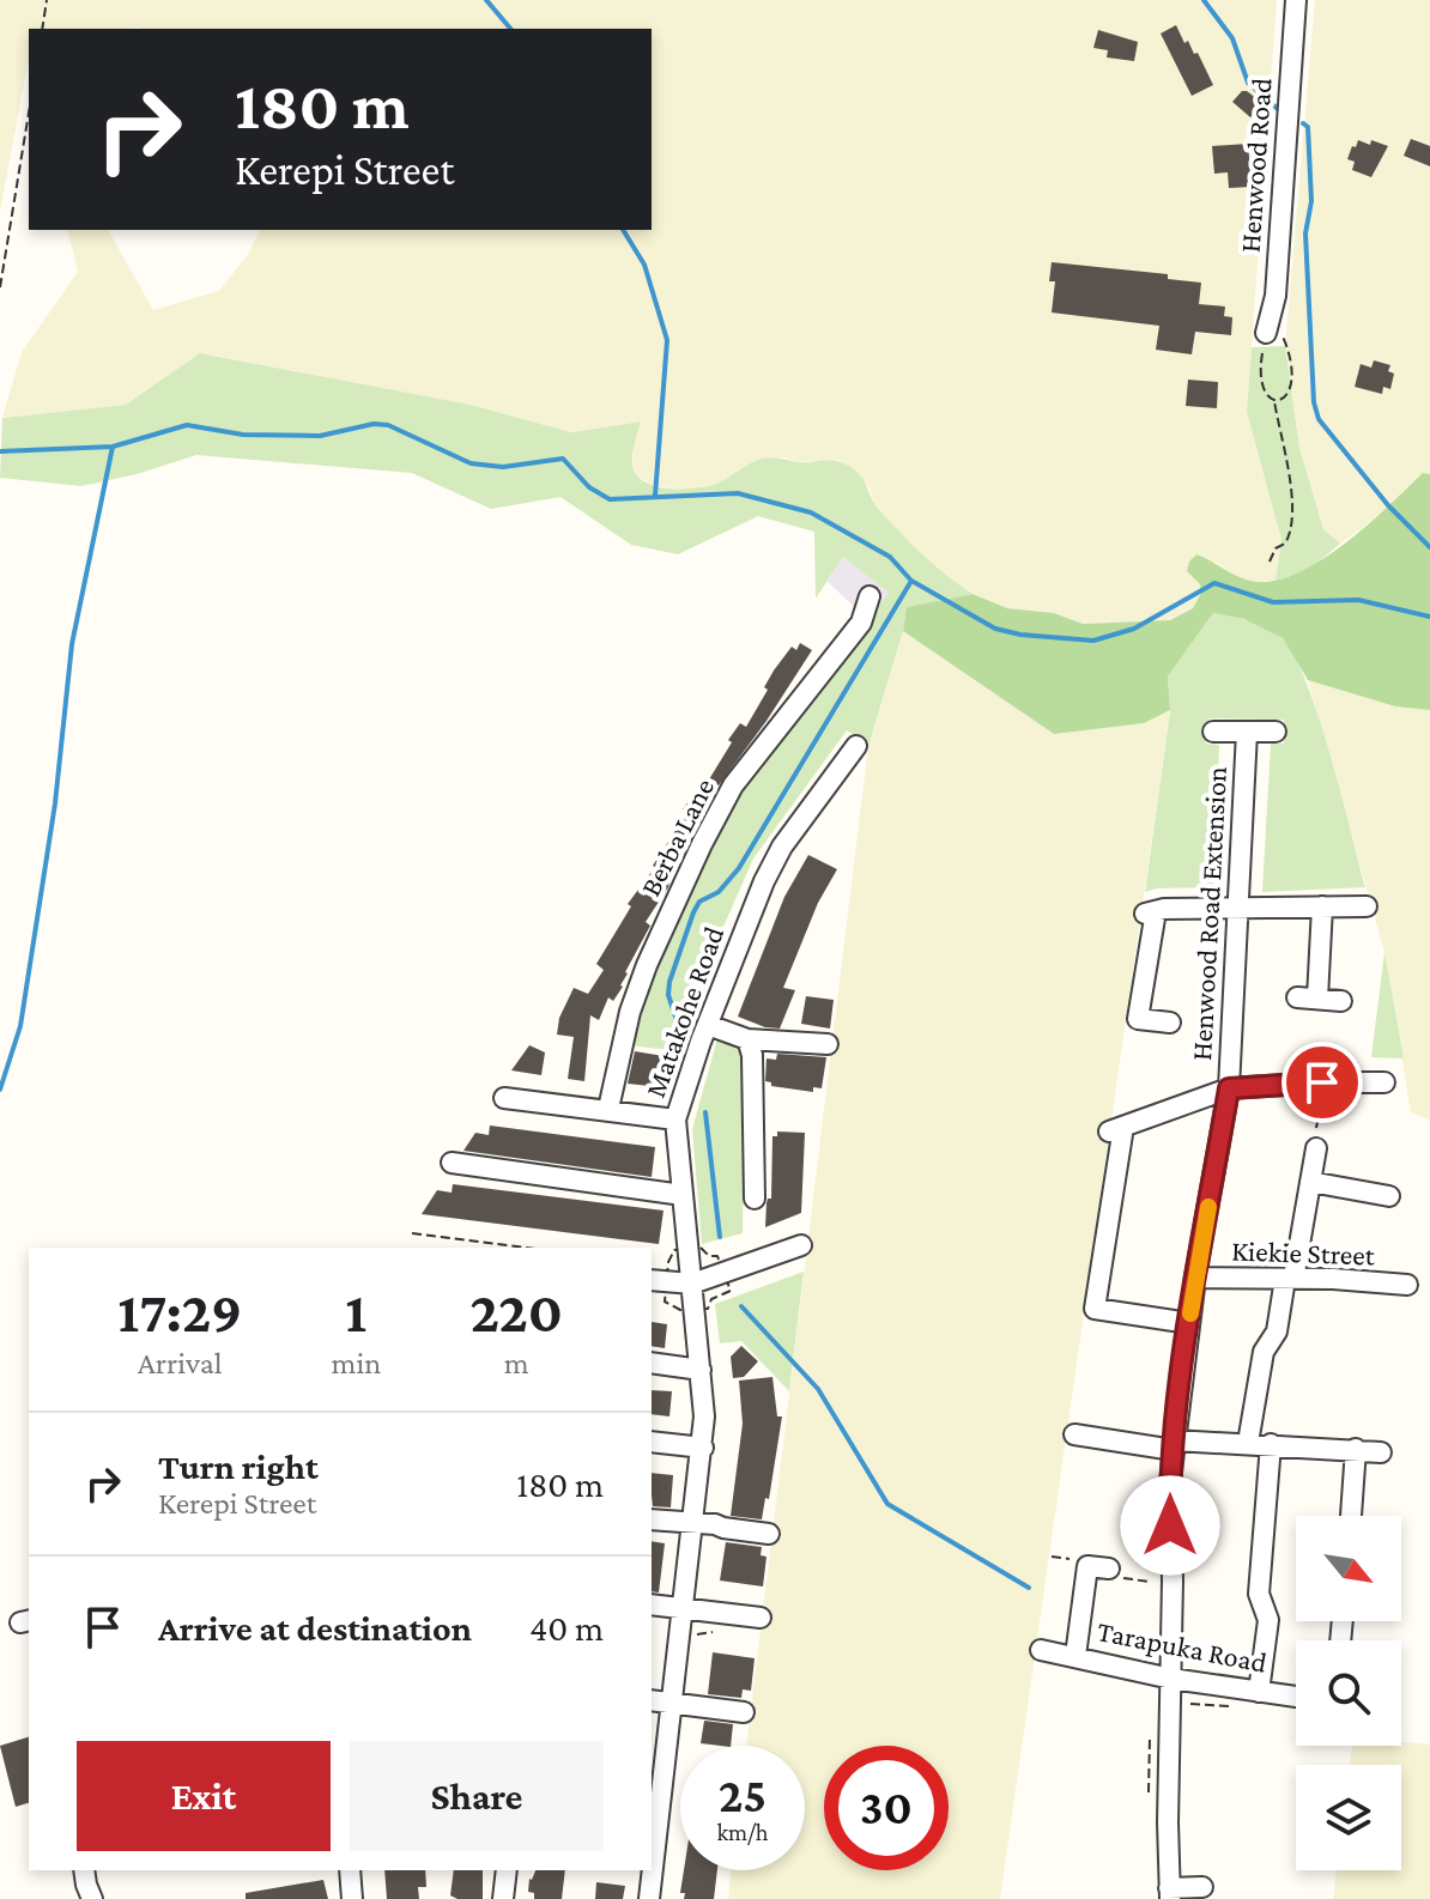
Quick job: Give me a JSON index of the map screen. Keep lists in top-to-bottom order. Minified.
{"streets":{"street":["Henwood Road","Berba Lane","Henwood Road Extension","Matakohe Road","Kiekie Street","Tarapuka Road"]},"crossings":[["Henwood Road Extension","Kiekie Street"],["Henwood Road Extension","Tarapuka Road"]],"north":"bottom right","page":{"turn":["180 m","Kerepi Street"],"eta":["17:29","Arrival","1","min","220","m"],"list":[{"name":"Turn right","note":"Kerepi Street","value":"180 m"},{"name":"Arrive at destination","value":"40 m"}],"buttons":["Exit","Share"],"speed":"25 km/h","limit":"30"}}
